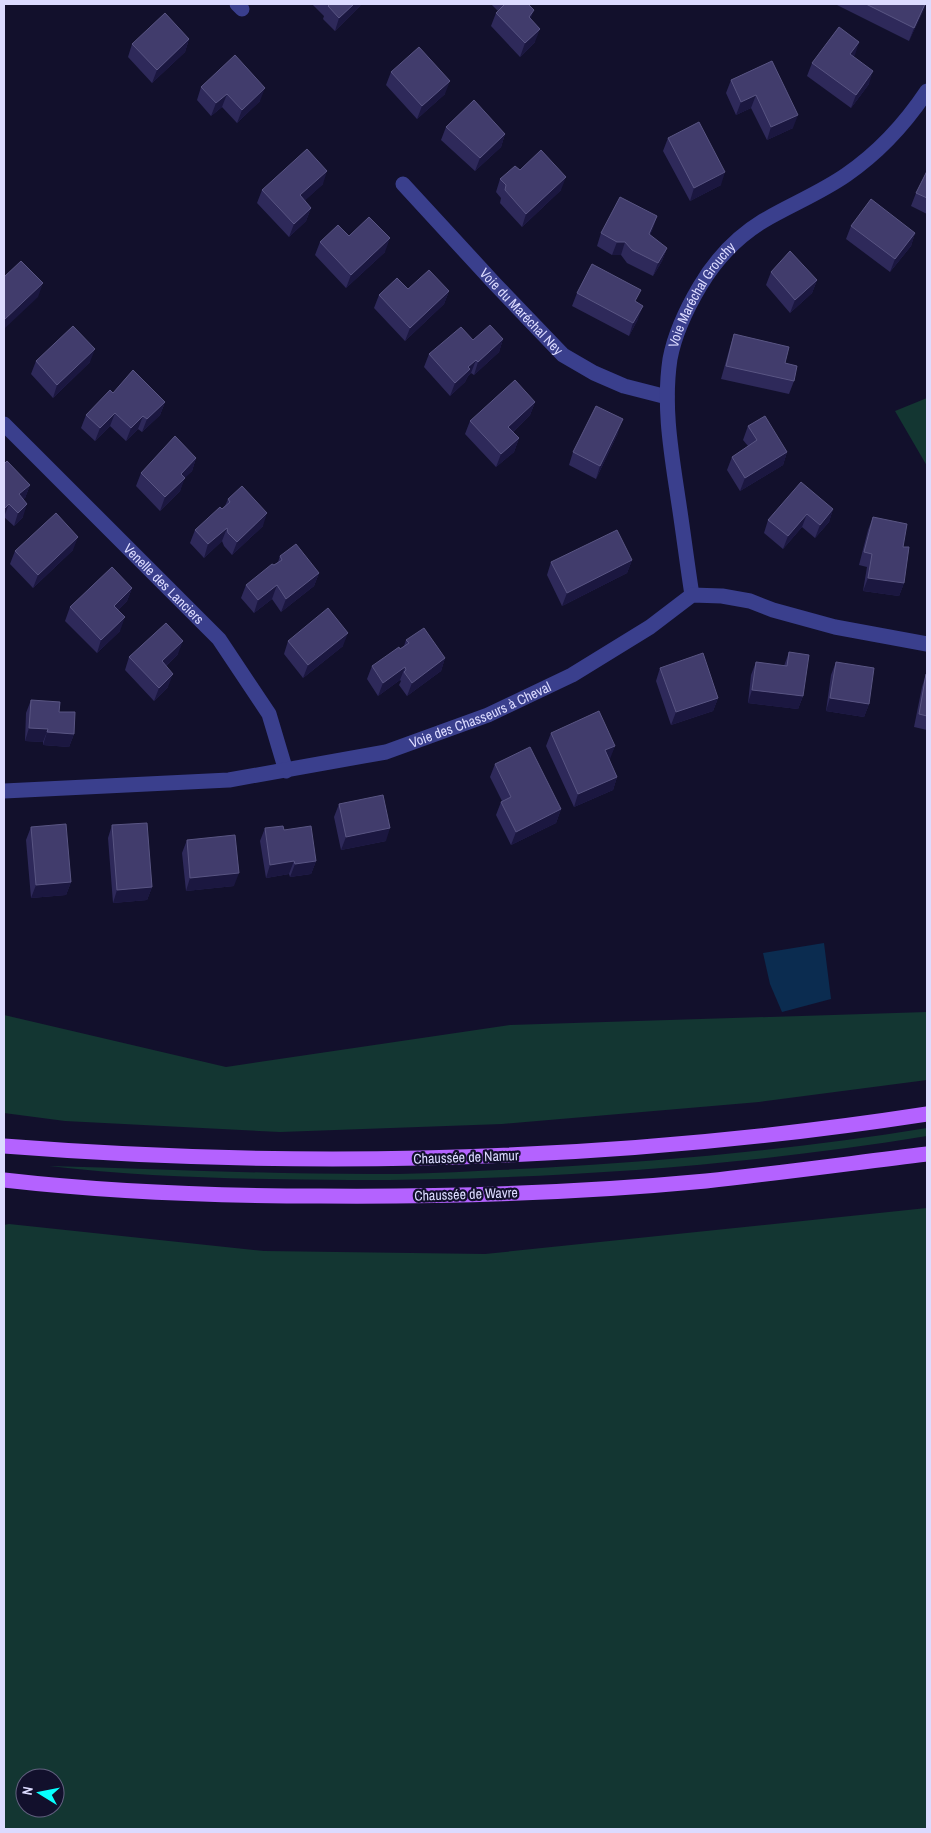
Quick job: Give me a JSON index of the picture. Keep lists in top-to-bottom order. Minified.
{"streets":{"main road":["Chaussée de Namur","Chaussée de Wavre"],"street":["Voie Maréchal Grouchy","Voie du Maréchal Ney","Venelle des Lanciers","Voie des Chasseurs à Cheval"]},"crossings":[["Voie Maréchal Grouchy","Voie du Maréchal Ney"],["Voie Maréchal Grouchy","Voie des Chasseurs à Cheval"],["Venelle des Lanciers","Voie des Chasseurs à Cheval"]],"north":"left"}
